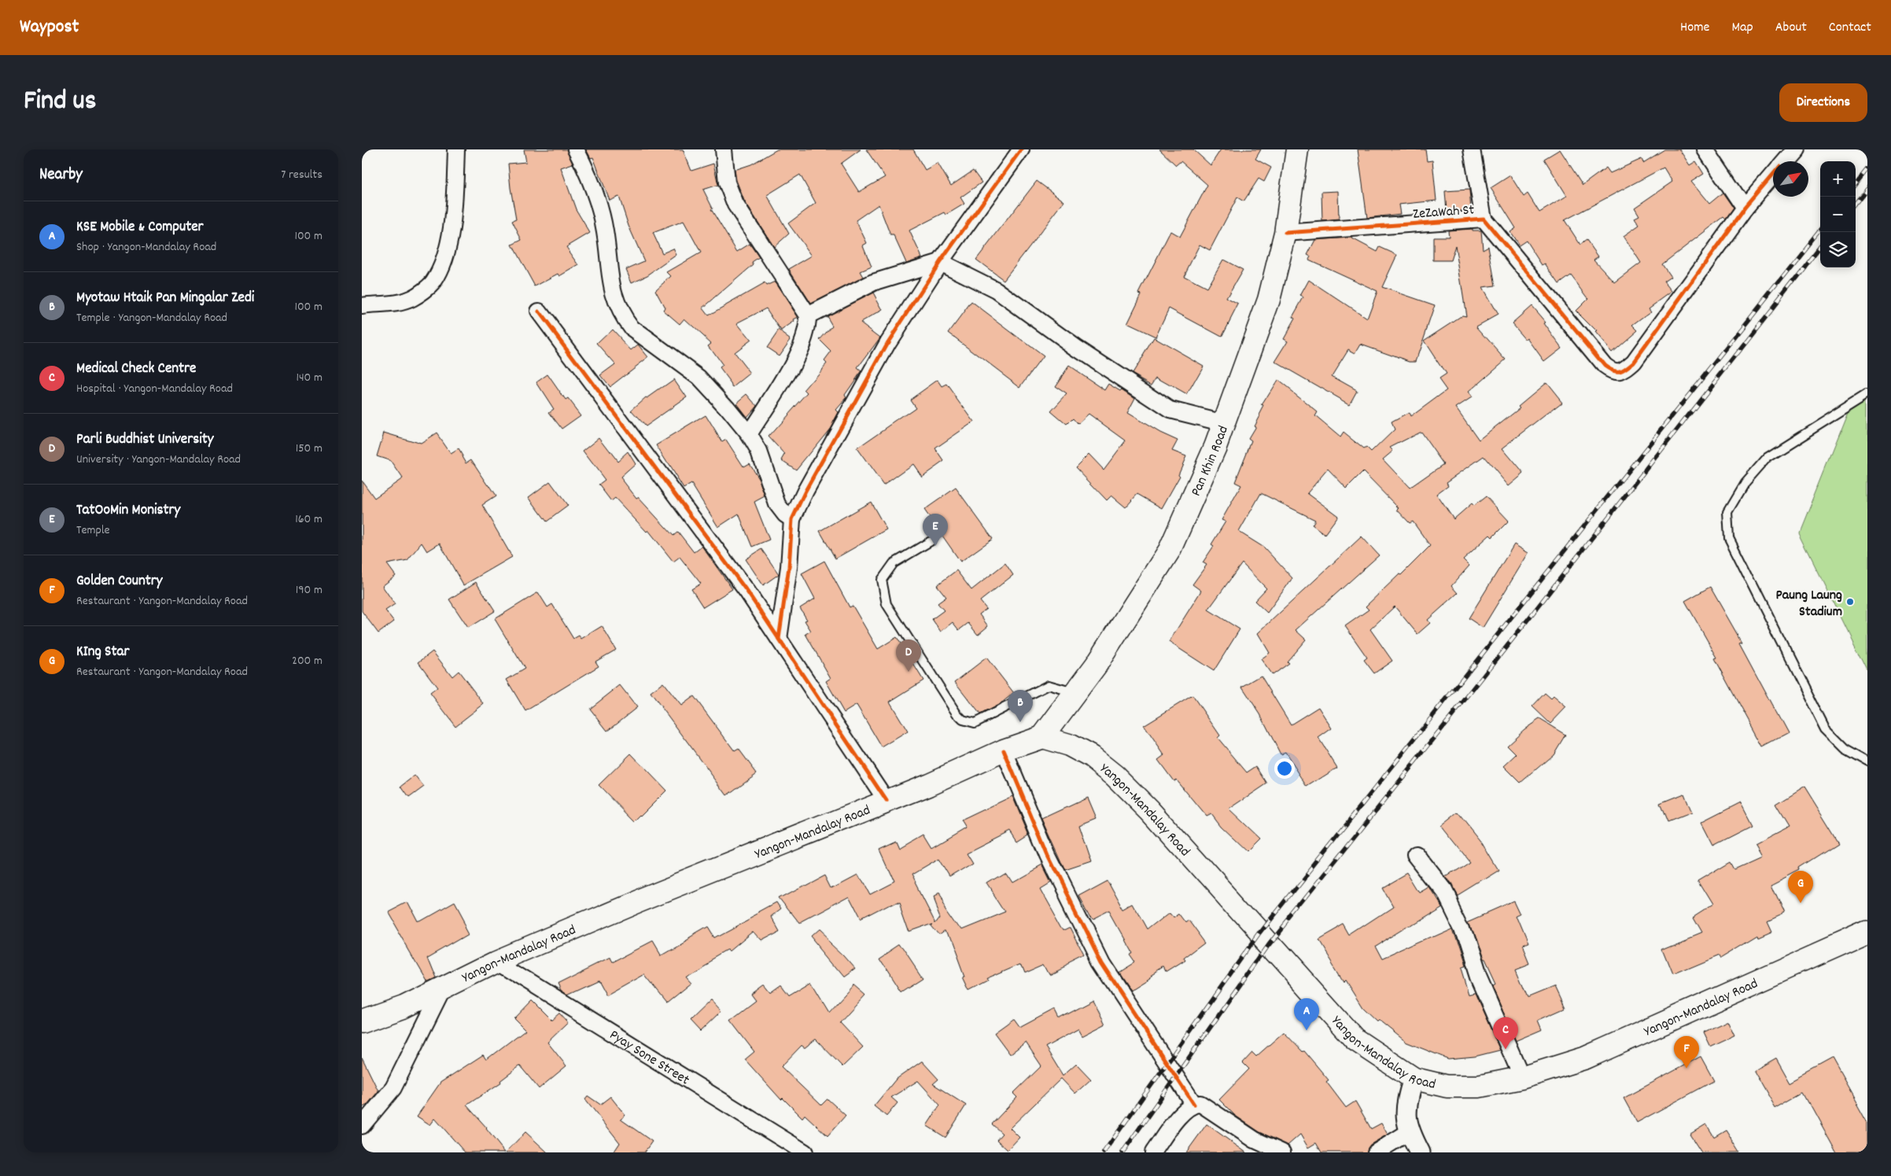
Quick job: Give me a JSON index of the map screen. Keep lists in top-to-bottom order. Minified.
{"streets":{"main road":["Pan Khin Road","Yangon-Mandalay Road"],"street":["ZeZaWah St","Pyay Sone Street"]},"crossings":[["ZeZaWah St","Pan Khin Road"],["Pan Khin Road","Yangon-Mandalay Road"],["Yangon-Mandalay Road","Pyay Sone Street"]],"places":["Paung Laung Stadium"],"north":"top right","page":{"header":"Waypost","nav":["Home","Map","About","Contact"],"title":"Find us","buttons":"Directions","heading":["Nearby","7 results"],"map_buttons":["+","−"],"list":[{"mark":"A","name":"KSE Mobile & Computer","note":"Shop · Yangon-Mandalay Road","value":"100 m"},{"mark":"B","name":"Myotaw Htaik Pan Mingalar Zedi","note":"Temple · Yangon-Mandalay Road","value":"100 m"},{"mark":"C","name":"Medical Check Centre","note":"Hospital · Yangon-Mandalay Road","value":"140 m"},{"mark":"D","name":"Parli Buddhist University","note":"University · Yangon-Mandalay Road","value":"150 m"},{"mark":"E","name":"TatOoMin Monistry","note":"Temple","value":"160 m"},{"mark":"F","name":"Golden Country","note":"Restaurant · Yangon-Mandalay Road","value":"190 m"},{"mark":"G","name":"KIng Star","note":"Restaurant · Yangon-Mandalay Road","value":"200 m"}],"pins":["E","D","B","G","A","C","F"]}}
